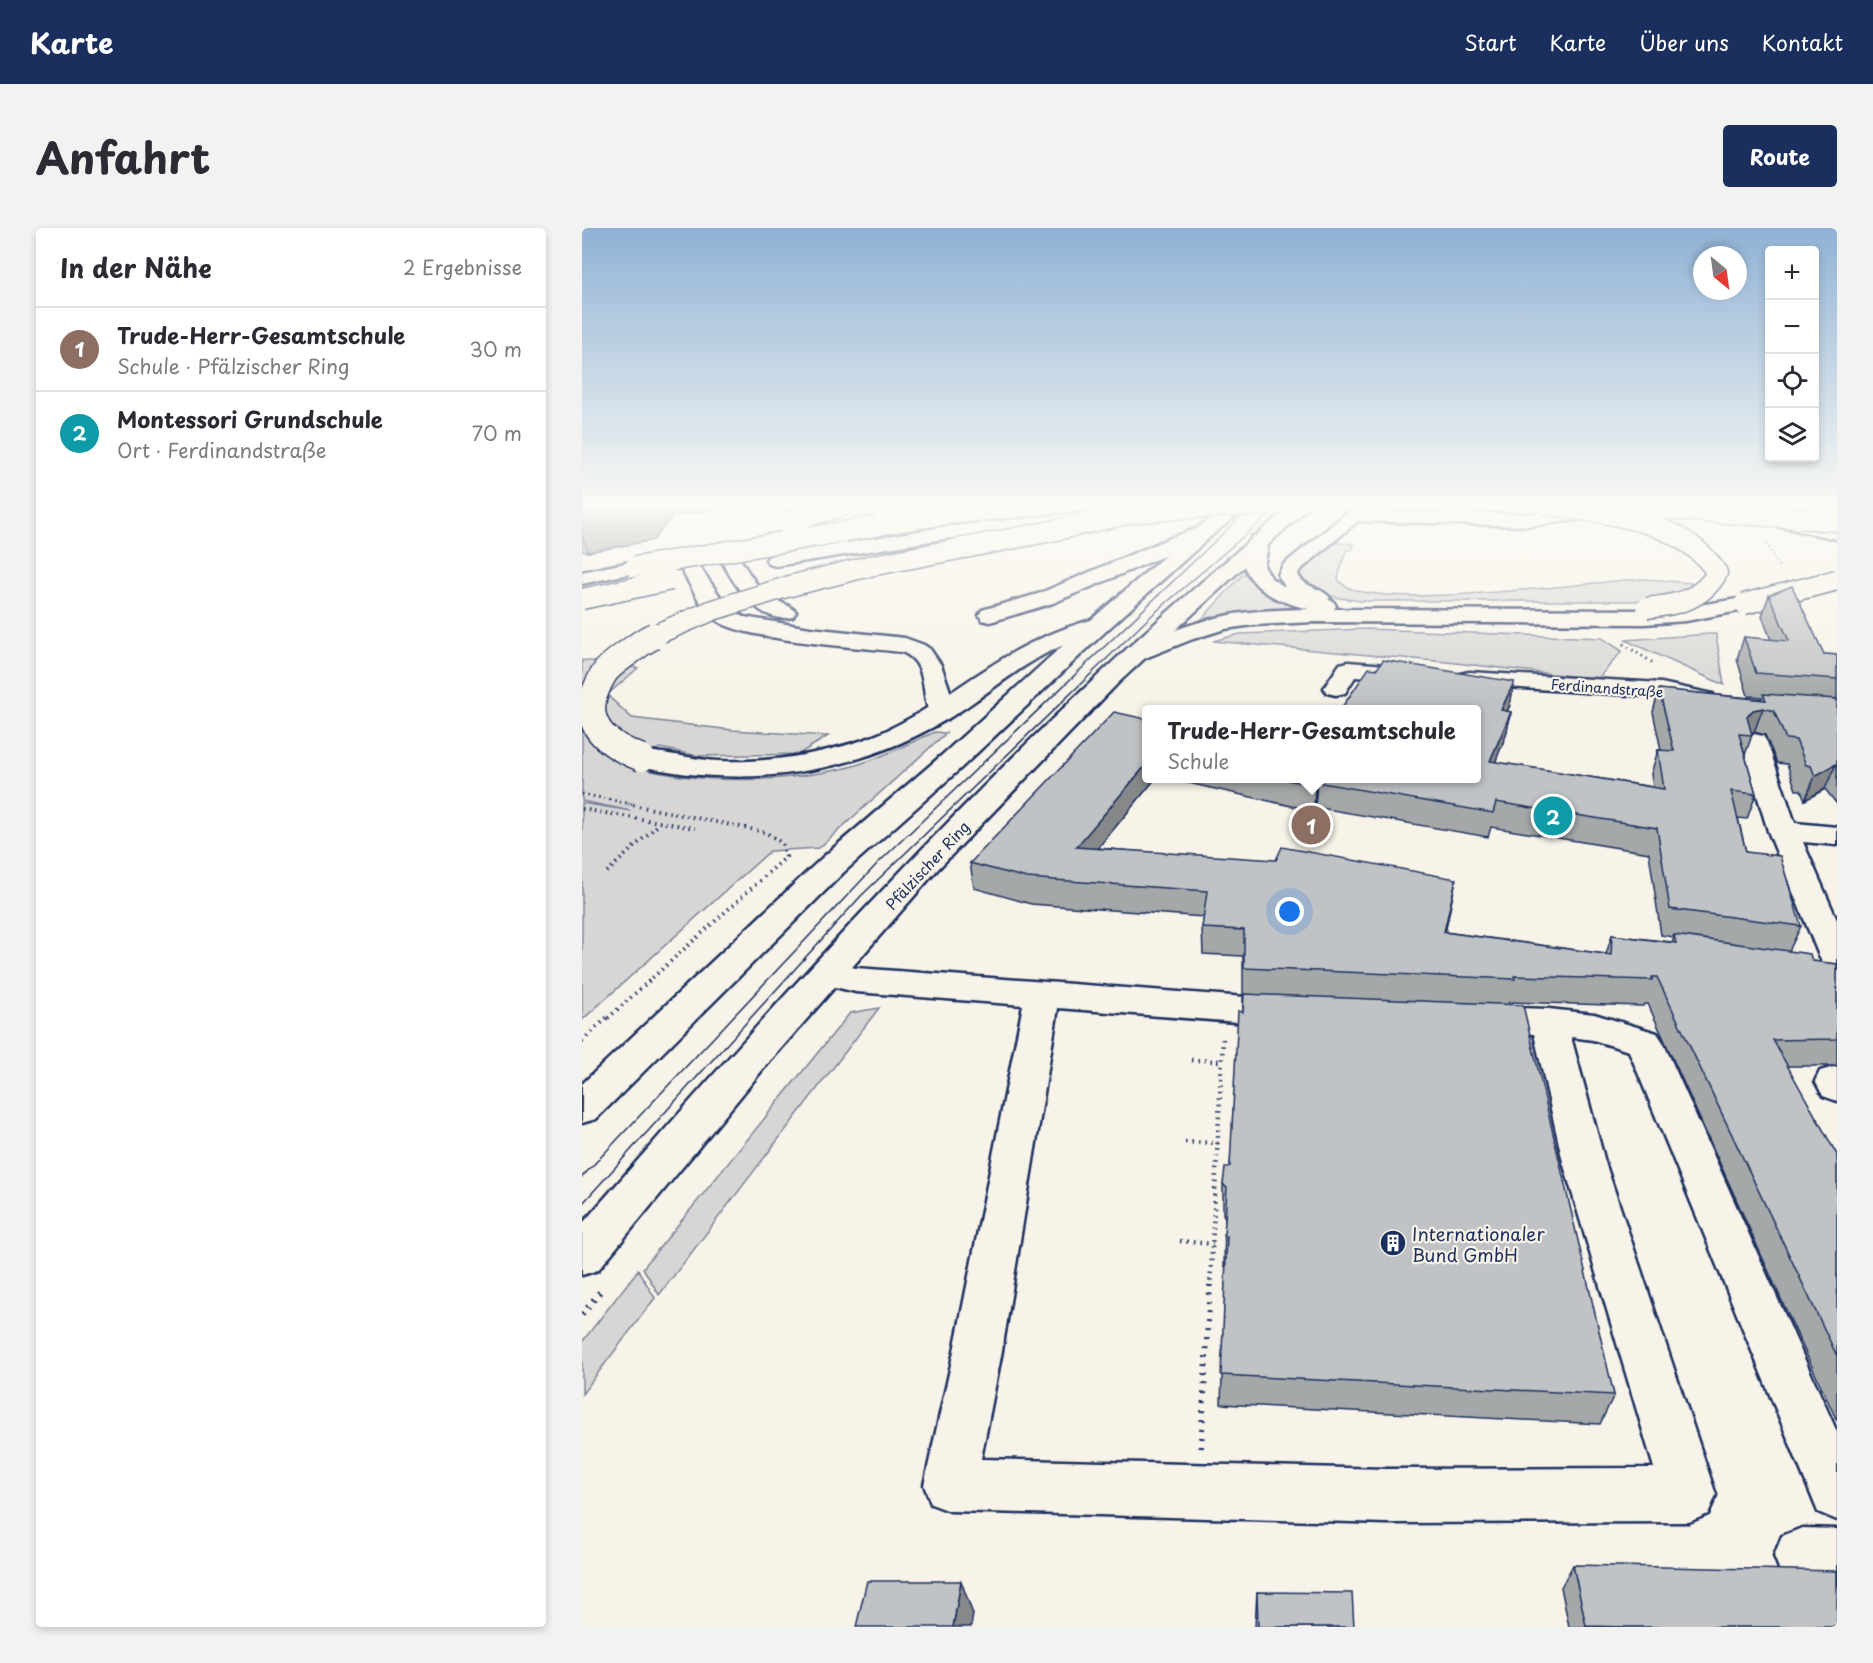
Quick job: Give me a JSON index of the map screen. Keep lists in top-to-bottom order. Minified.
{"streets":{"main road":["Ferdinandstraße","Pfälzischer Ring"]},"places":{"building":["Internationaler Bund GmbH"]},"north":"bottom right","page":{"header":"Karte","nav":["Start","Karte","Über uns","Kontakt"],"title":"Anfahrt","buttons":"Route","heading":["In der Nähe","2 Ergebnisse"],"map_buttons":["+","−"],"list":[{"mark":"1","name":"Trude-Herr-Gesamtschule","note":"Schule · Pfälzischer Ring","value":"30 m"},{"mark":"2","name":"Montessori Grundschule","note":"Ort · Ferdinandstraße","value":"70 m"}],"popup":["Trude-Herr-Gesamtschule","Schule"],"pins":["2","1"]}}
